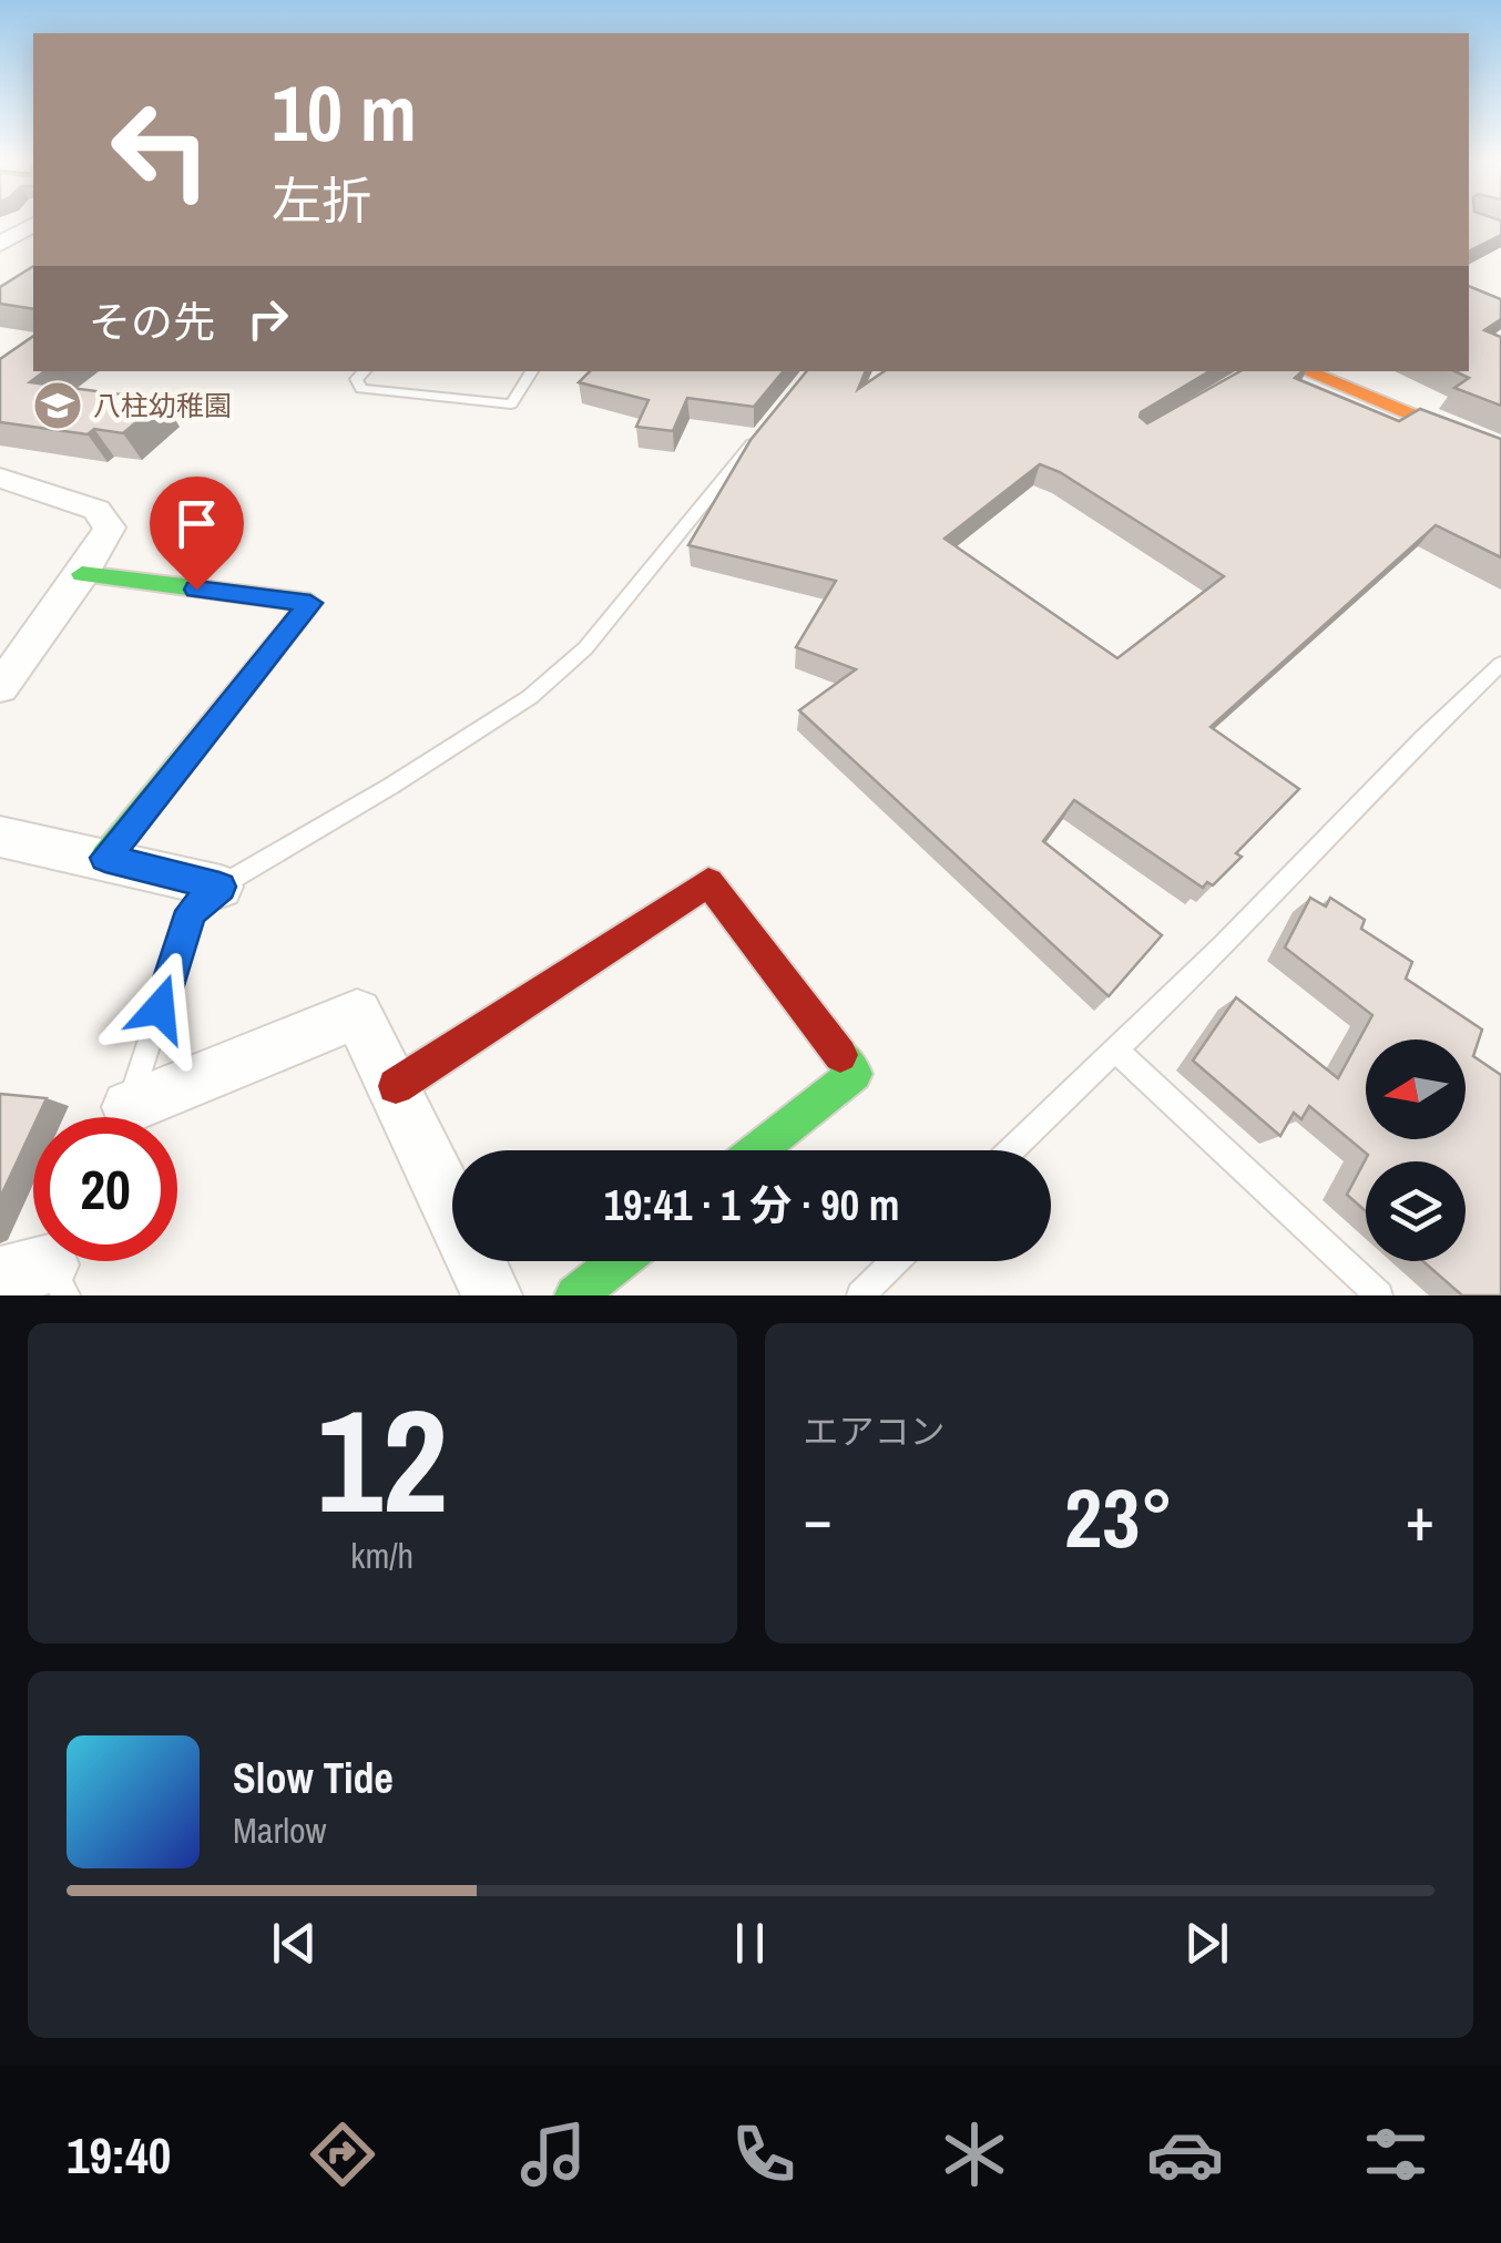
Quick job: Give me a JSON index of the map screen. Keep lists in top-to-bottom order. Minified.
{"places":{"school or university":["八柱幼稚園"]},"north":"left","page":{"turn":["10 m","左折"],"then":"その先","limit":"20","trip":"19:41 · 1 分 · 90 m","tile":[["12","km/h"],"エアコン"],"heat":["−","23°","+"],"song":["Slow Tide","Marlow"],"tabs":"19:40"}}
